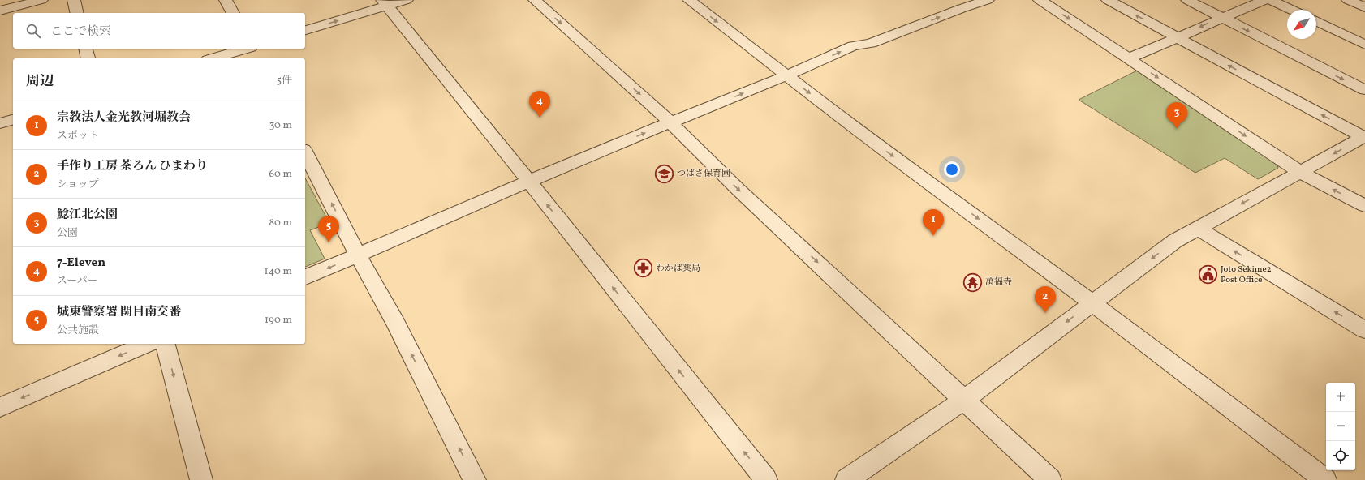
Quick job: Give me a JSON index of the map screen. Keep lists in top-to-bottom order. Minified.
{"places":{"school or university":["つばさ保育園"],"pharmacy":["わかば薬局"],"public building":["Joto Sekime2 Post Office"],"temple":["萬福寺"]},"north":"bottom left","page":{"search":"ここで検索","heading":["周辺","5件"],"pins":["4","3","1","5","2"],"list":[{"mark":"1","name":"宗教法人金光教河堀教会","note":"スポット","value":"30 m"},{"mark":"2","name":"手作り工房 茶ろん ひまわり","note":"ショップ","value":"60 m"},{"mark":"3","name":"鯰江北公園","note":"公園","value":"80 m"},{"mark":"4","name":"7-Eleven","note":"スーパー","value":"140 m"},{"mark":"5","name":"城東警察署 関目南交番","note":"公共施設","value":"190 m"}],"map_buttons":["+","−"]}}
